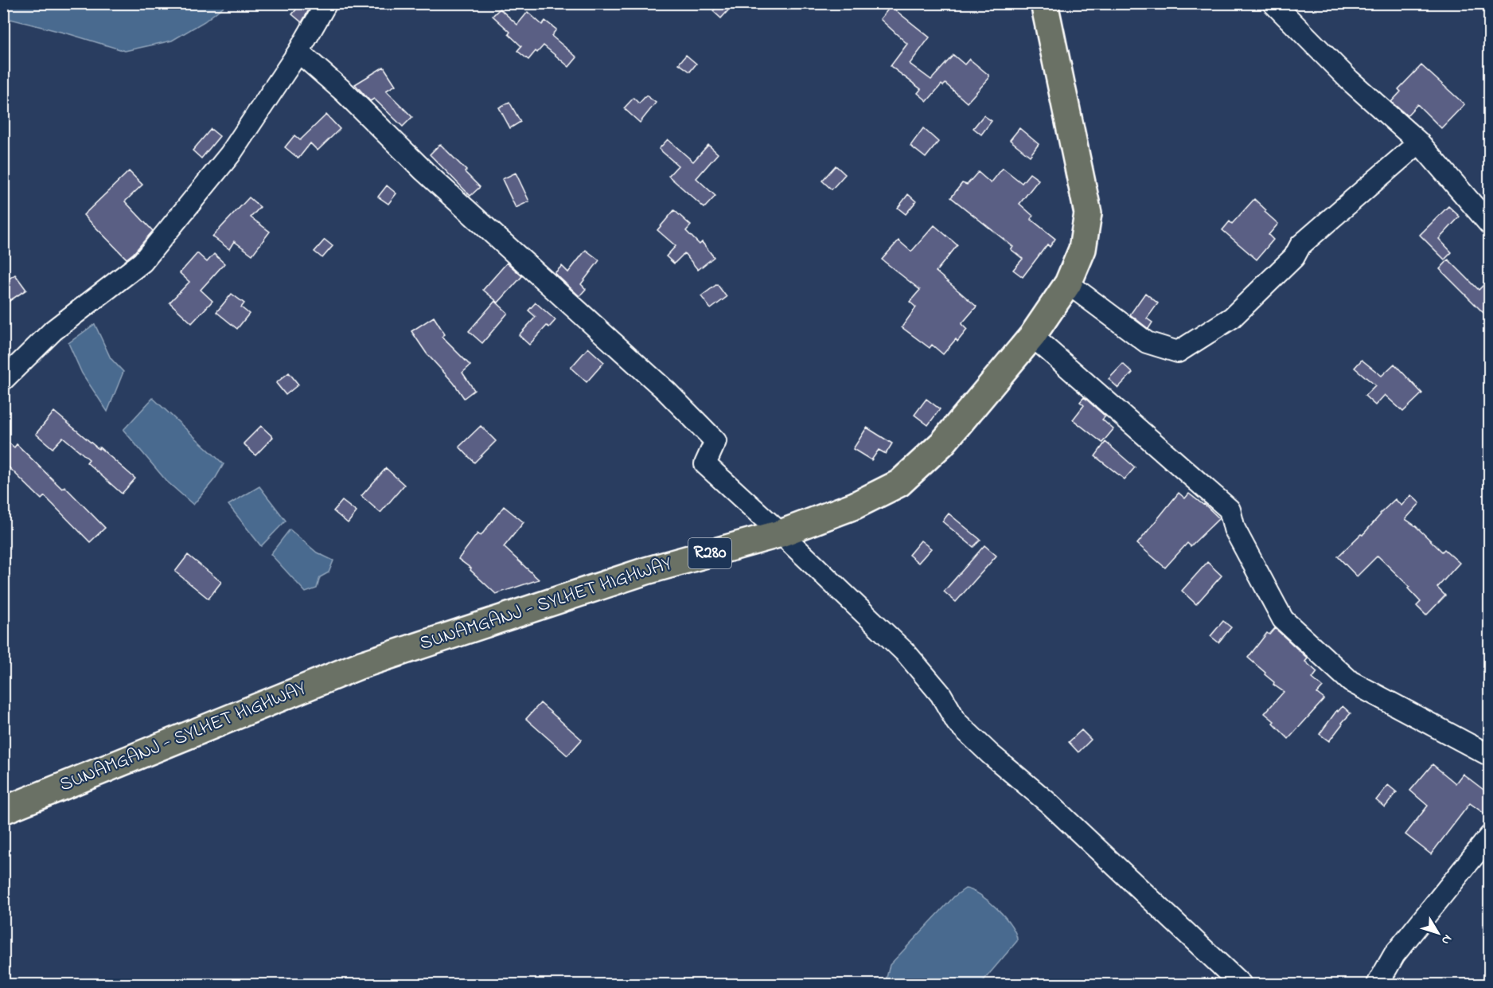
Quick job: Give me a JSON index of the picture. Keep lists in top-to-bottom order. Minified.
{"streets":{"main road":["R280","SUNAMGANJ - SYLHET HIGHWAY"]},"north":"bottom right"}
